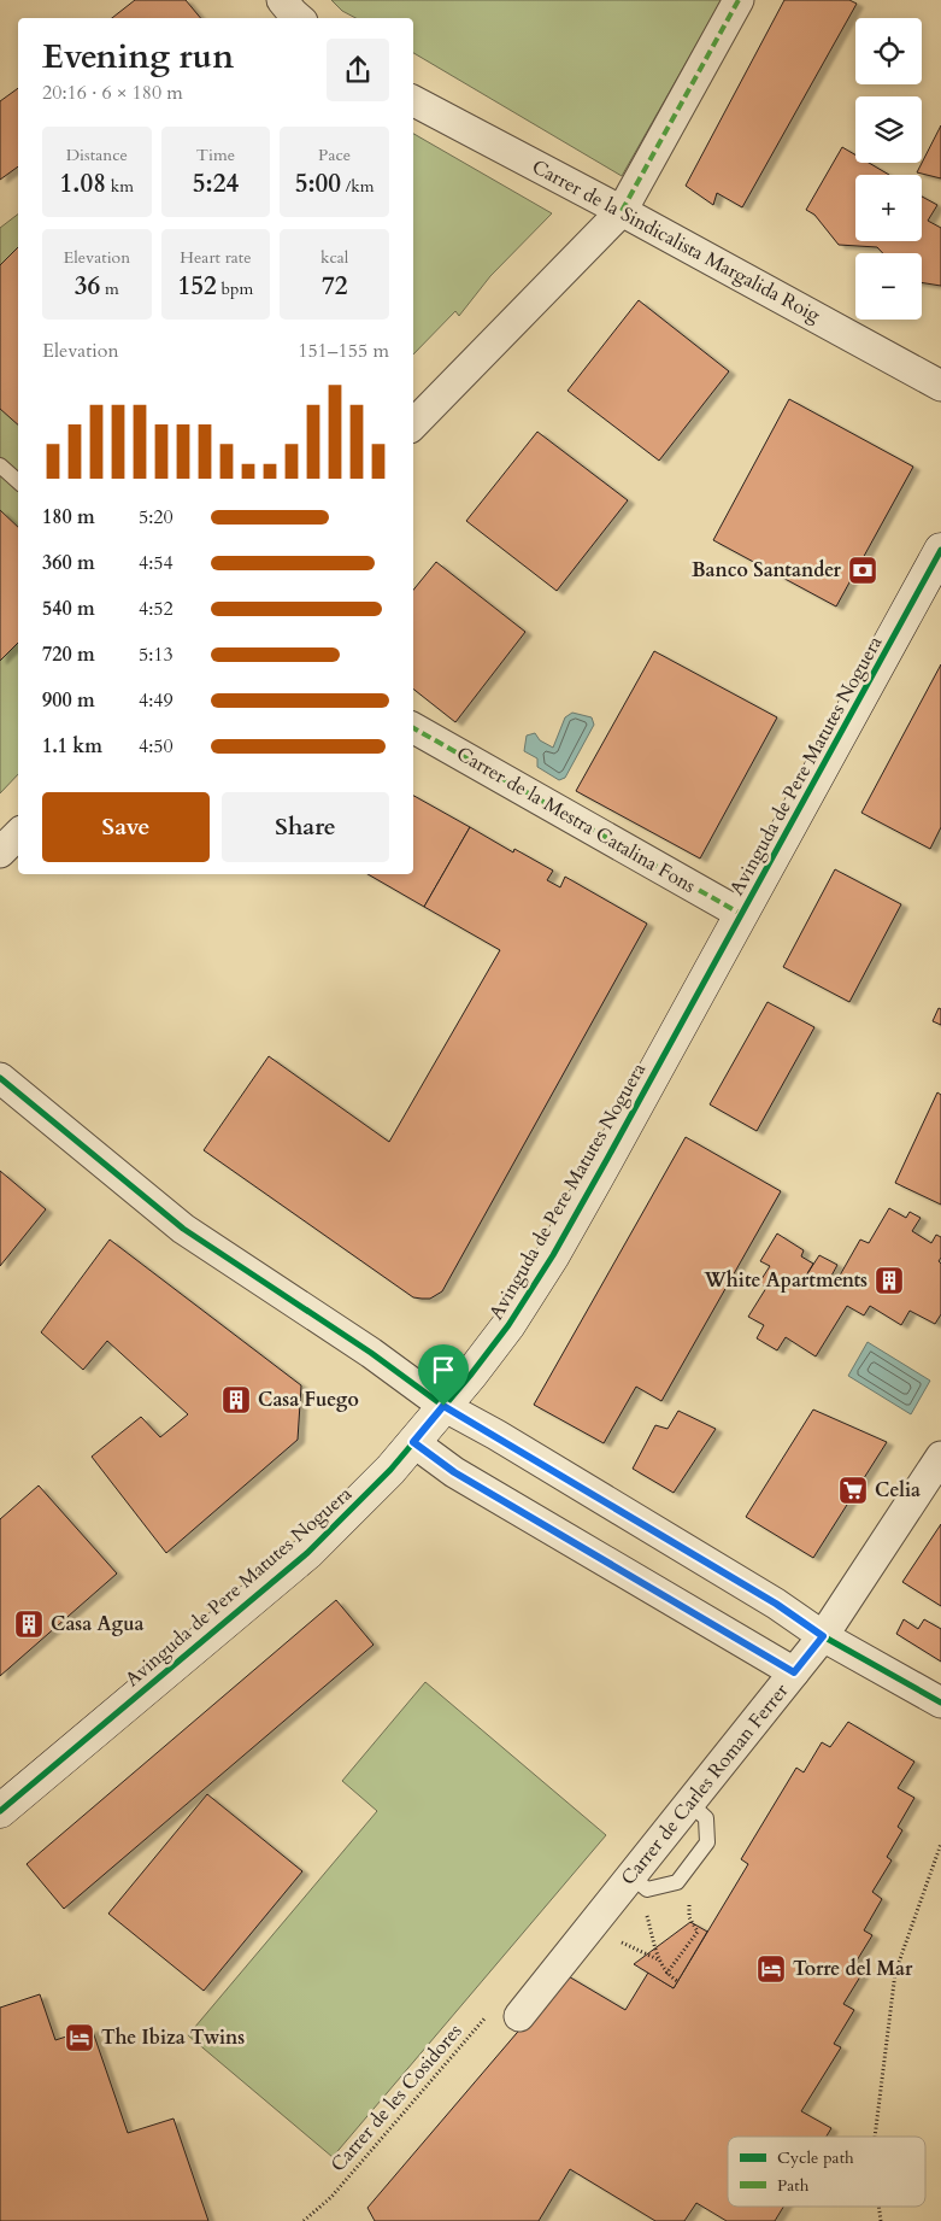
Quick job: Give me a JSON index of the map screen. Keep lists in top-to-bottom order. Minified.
{"streets":{"street":["Carrer de la Sindicalista Margalida Roig","Avinguda de Pere Matutes Noguera","Carrer de la Mestra Catalina Fons","Carrer de Carles Roman Ferrer"],"path":["Carrer de les Cosidores"]},"crossings":[["Avinguda de Pere Matutes Noguera","Carrer de la Mestra Catalina Fons"],["Carrer de Carles Roman Ferrer","Carrer de les Cosidores"]],"places":{"bank":["Banco Santander"],"building":["White Apartments","Casa Fuego","Casa Agua"],"supermarket":["Celia"],"hotel":["Torre del Mar","The Ibiza Twins"]},"legend":["Cycle path","Path"],"page":{"map_buttons":["+","−"],"heading":["Evening run","20:16 · 6 × 180 m"],"stats":[["Distance","1.08 km"],["Time","5:24"],["Pace","5:00 /km"],["Elevation","36 m"],["Heart rate","152 bpm"],["kcal","72"]],"chart":["Elevation","151–155 m"],"list":[{"name":"180 m","note":"5:20"},{"name":"360 m","note":"4:54"},{"name":"540 m","note":"4:52"},{"name":"720 m","note":"5:13"},{"name":"900 m","note":"4:49"},{"name":"1.1 km","note":"4:50"}],"buttons":["Save","Share"]}}
